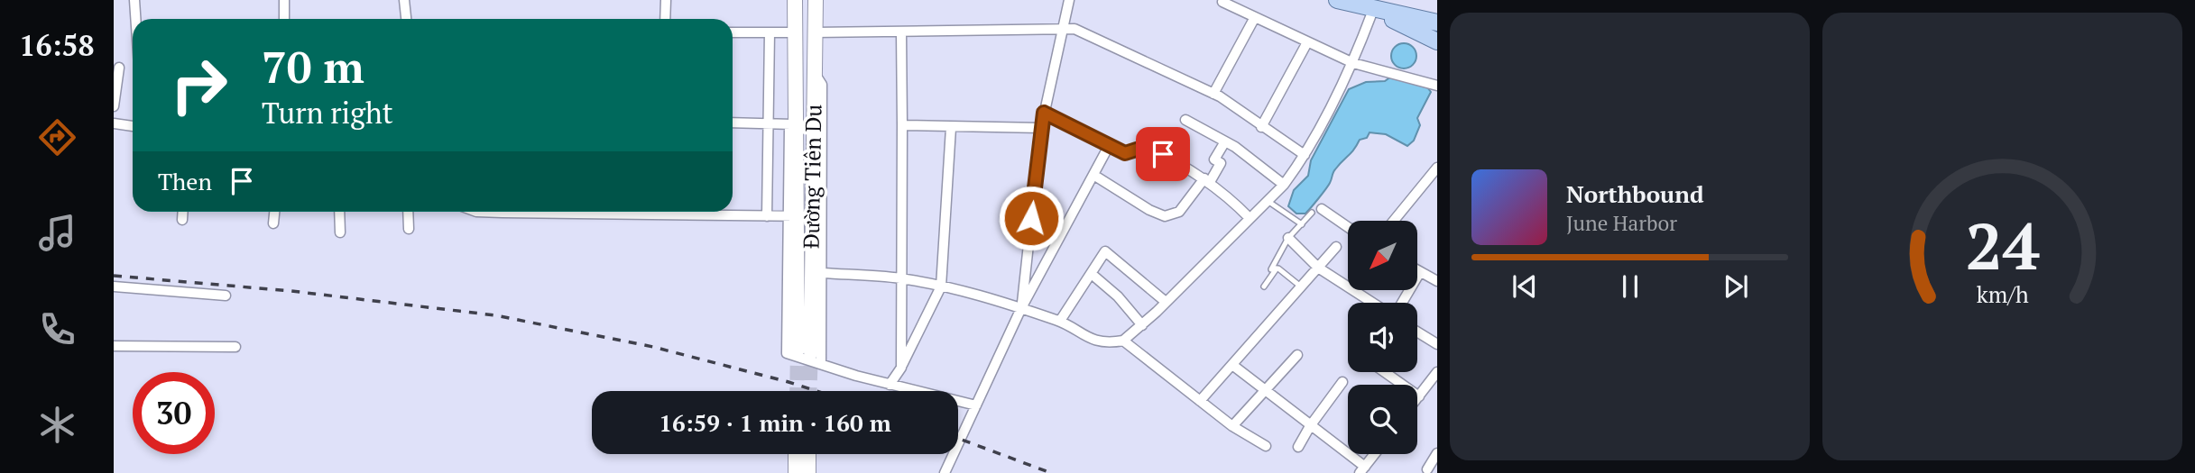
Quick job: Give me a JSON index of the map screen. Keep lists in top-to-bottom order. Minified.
{"streets":{"main road":["Đường Tiên Du"]},"north":"bottom left","page":{"tabs":"16:58","turn":["70 m","Turn right"],"then":"Then","song":["Northbound","June Harbor"],"limit":"30","trip":"16:59 · 1 min · 160 m","gauge":["24","km/h"]}}
